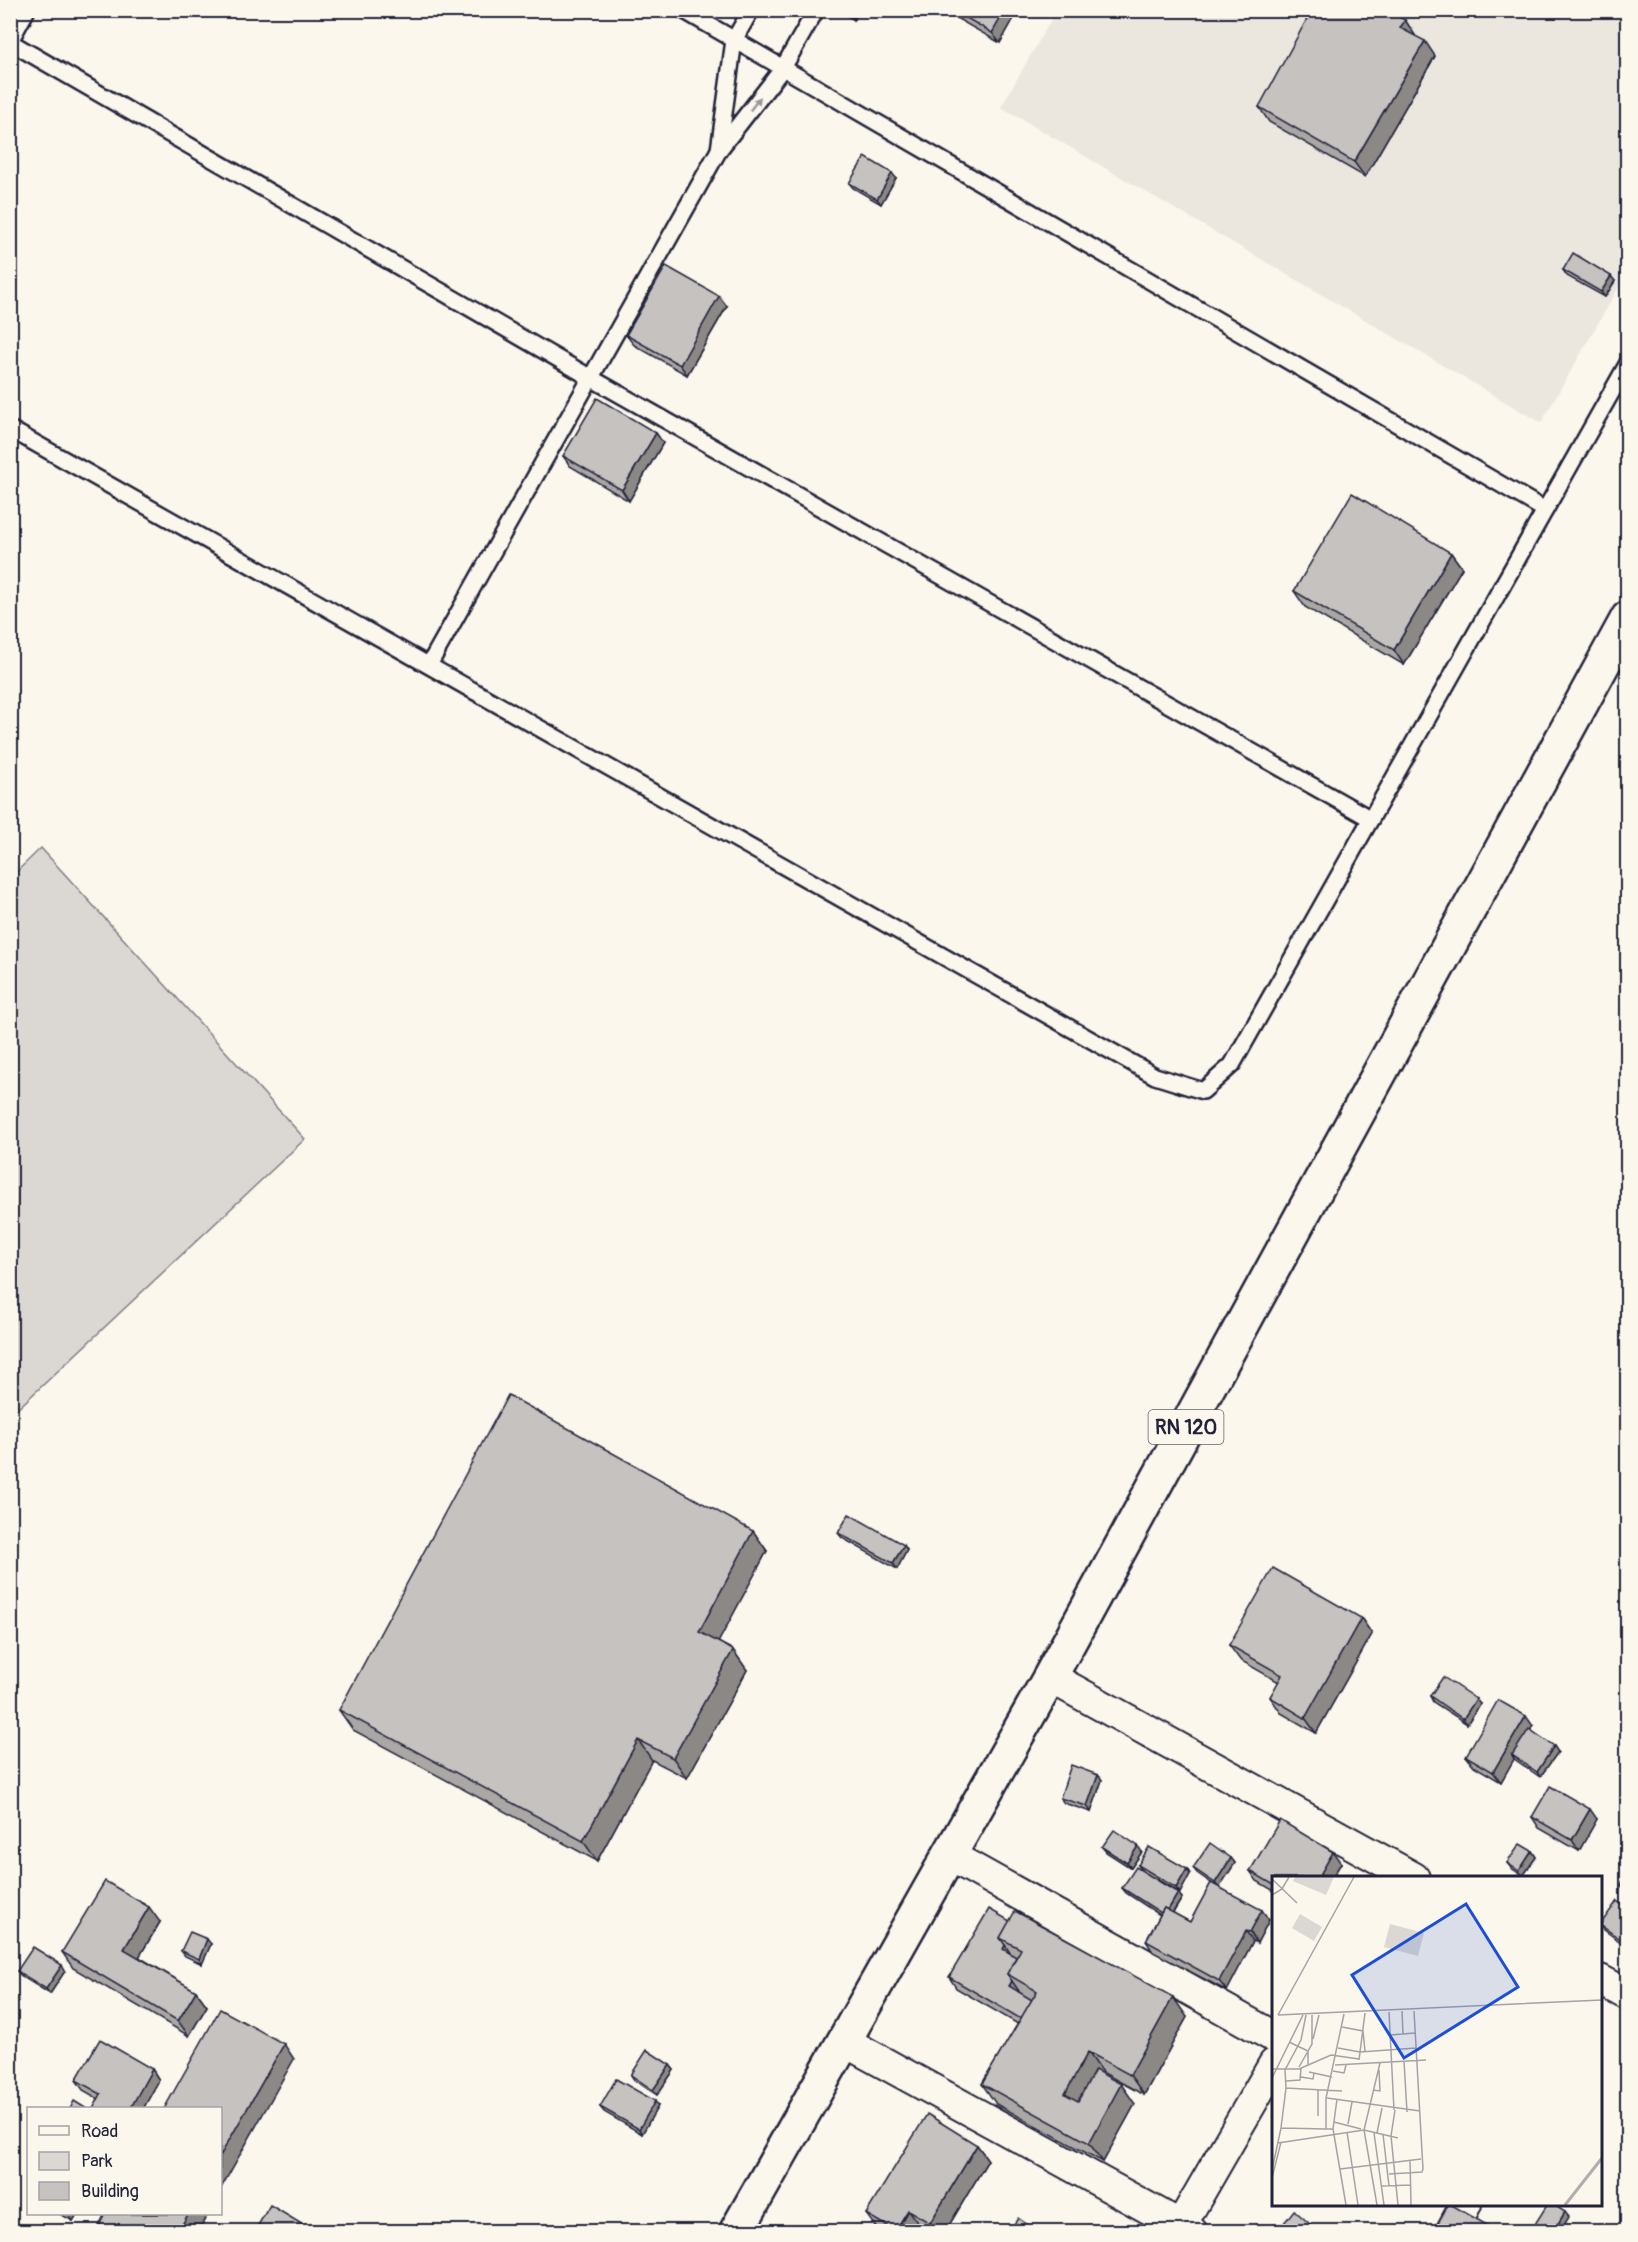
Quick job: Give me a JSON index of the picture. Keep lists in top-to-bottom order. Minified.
{"streets":{"main road":["RN 120"]},"legend":["Road","Park","Building"]}
